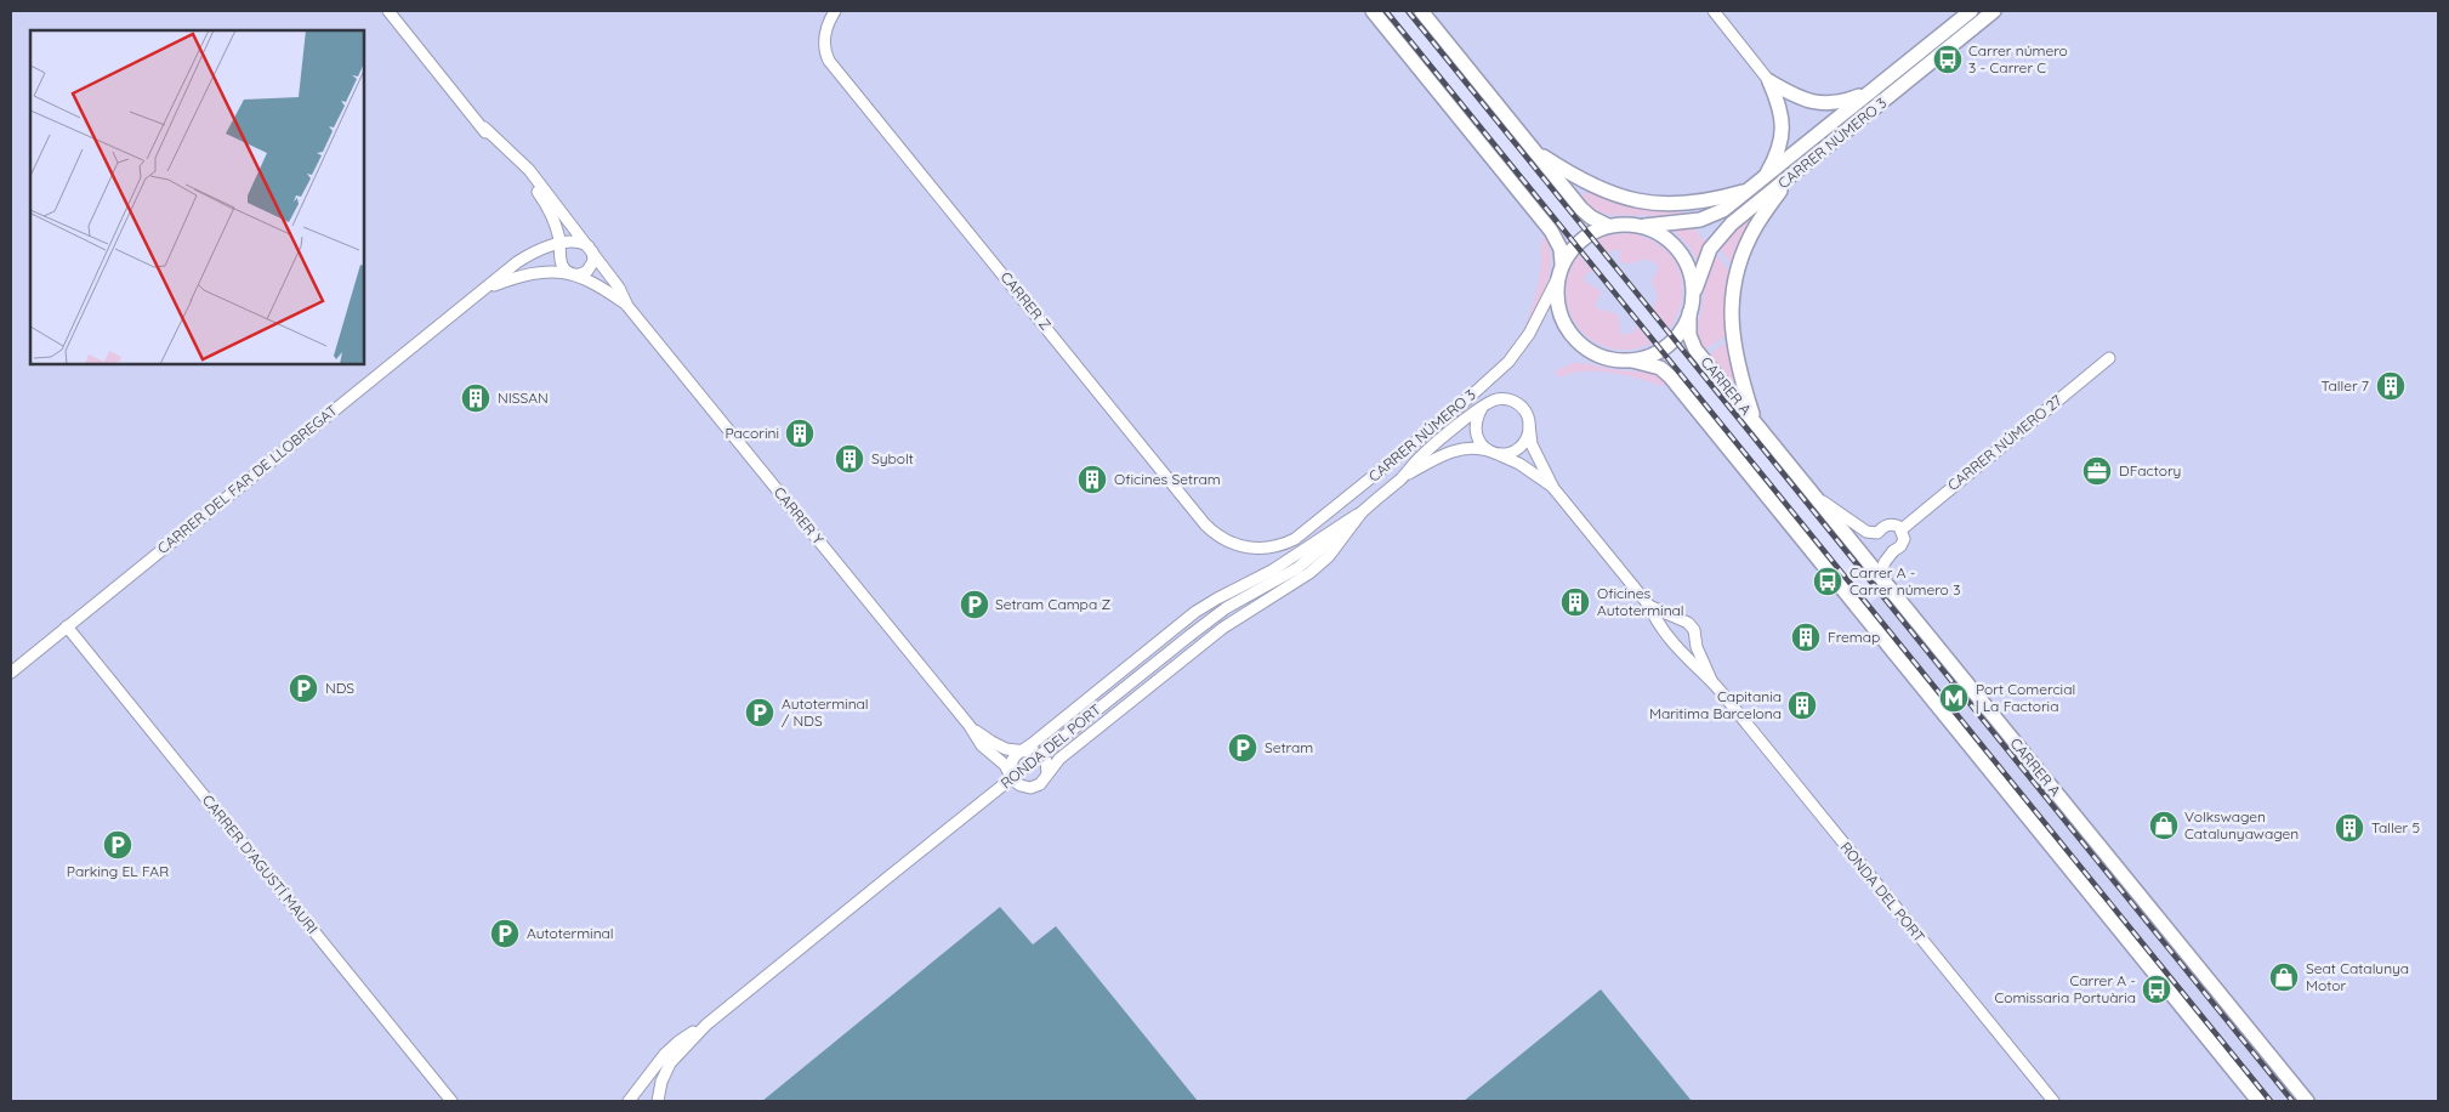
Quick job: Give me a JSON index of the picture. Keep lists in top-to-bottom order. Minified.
{"streets":{"main road":["CARRER NÚMERO 3","CARRER A"],"street":["CARRER Z","CARRER NÚMERO 27","CARRER DEL FAR DE LLOBREGAT","CARRER Y","RONDA DEL PORT","CARRER D'AGUSTÍ MAURI"]},"crossings":[["CARRER NÚMERO 3","CARRER Z"],["CARRER NÚMERO 3","CARRER A"],["CARRER NÚMERO 3","RONDA DEL PORT"],["CARRER DEL FAR DE LLOBREGAT","CARRER D'AGUSTÍ MAURI"]],"places":{"bus stop":["Carrer número 3 - Carrer C","Carrer A - Carrer número 3","Carrer A - Comissaria Portuària"],"building":["Taller 7","NISSAN","Pacorini","Sybolt","Oficines Setram","Oficines Autoterminal","Fremap","Capitania Maritima Barcelona","Taller 5"],"office":["DFactory"],"parking":["Setram Campa Z","NDS","Autoterminal / NDS","Setram","Parking EL FAR","Autoterminal"],"metro station":["Port Comercial | La Factoria"],"shop":["Volkswagen Catalunyawagen","Seat Catalunya Motor"]}}
